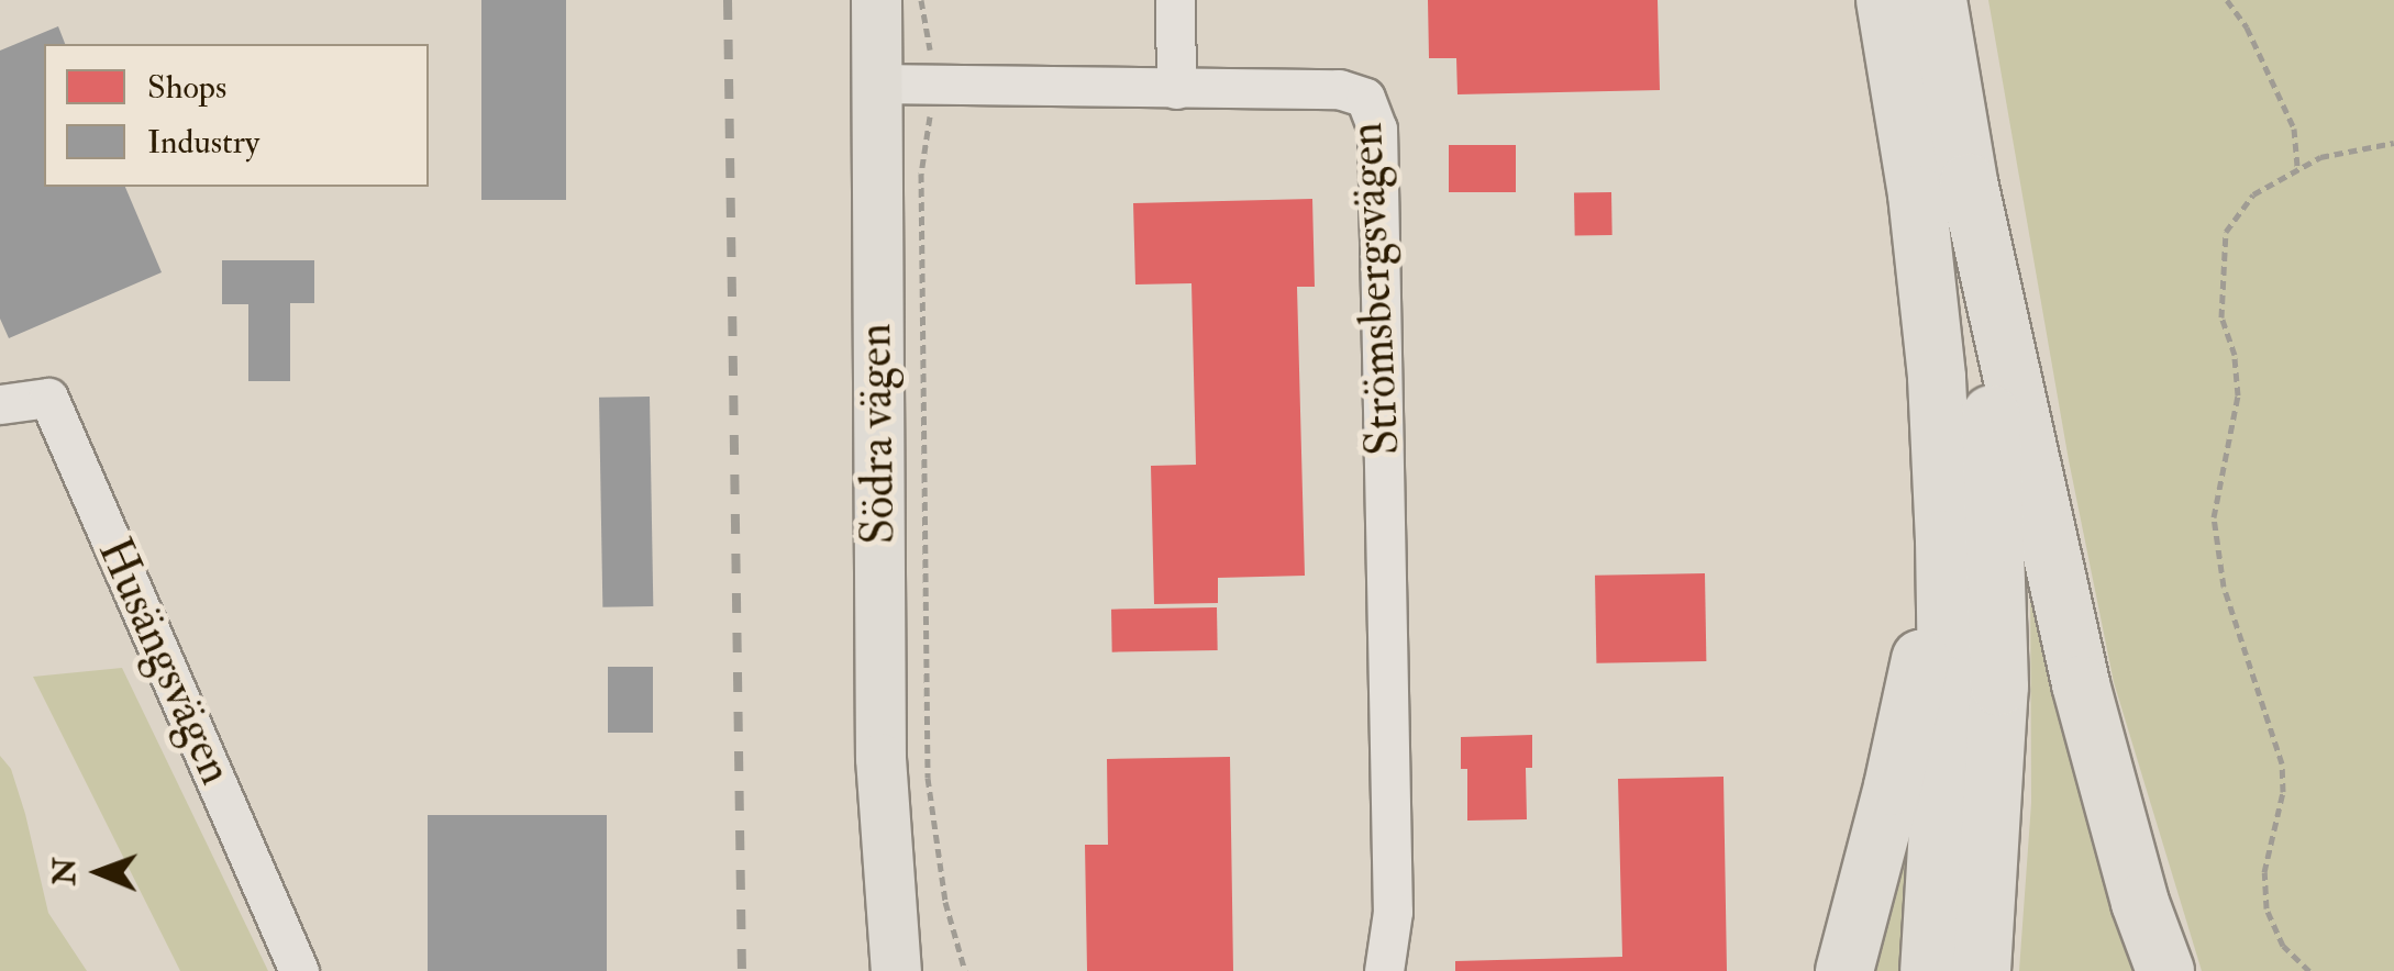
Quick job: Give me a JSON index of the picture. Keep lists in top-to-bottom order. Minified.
{"streets":{"main road":["Södra vägen"],"street":["Strömsbergsvägen","Husängsvägen"]},"crossings":[["Strömsbergsvägen","Södra vägen"]],"legend":["Shops","Industry"],"north":"left"}
